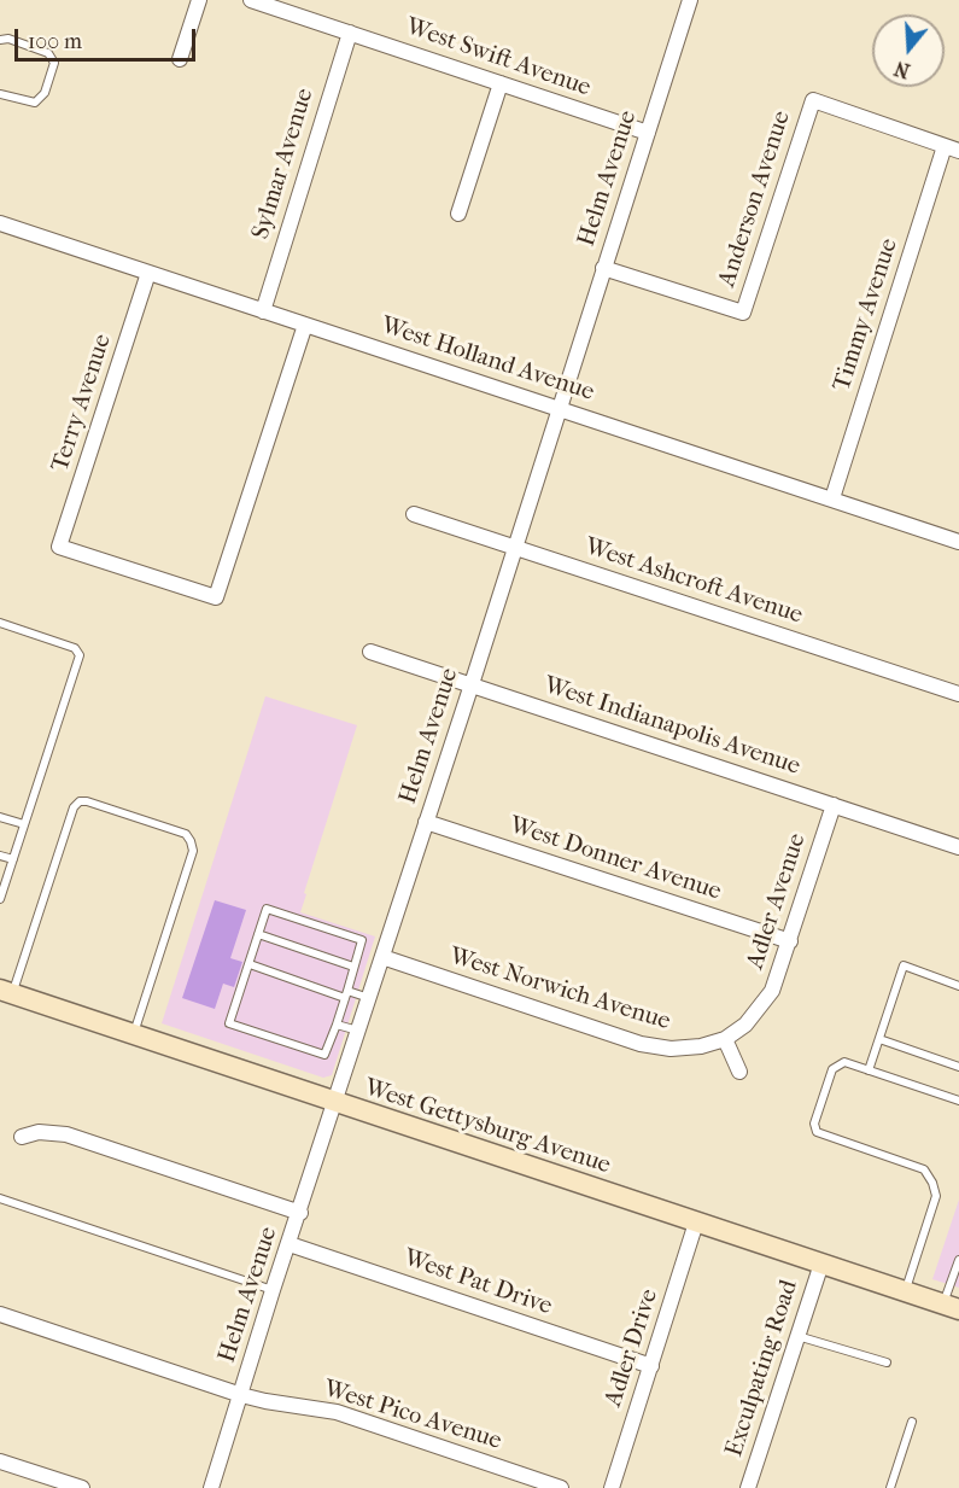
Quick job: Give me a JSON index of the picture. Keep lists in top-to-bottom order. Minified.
{"streets":{"street":["West Swift Avenue","Sylmar Avenue","Helm Avenue","Anderson Avenue","Timmy Avenue","West Holland Avenue","Terry Avenue","West Ashcroft Avenue","West Indianapolis Avenue","West Donner Avenue","Adler Avenue","West Norwich Avenue","West Gettysburg Avenue","West Pat Drive","Adler Drive","Exculpating Road","West Pico Avenue"]},"crossings":[["West Swift Avenue","Sylmar Avenue"],["West Swift Avenue","Helm Avenue"],["Sylmar Avenue","West Holland Avenue"],["Helm Avenue","Anderson Avenue"],["Helm Avenue","West Holland Avenue"],["Helm Avenue","West Ashcroft Avenue"],["Helm Avenue","West Indianapolis Avenue"],["Helm Avenue","West Donner Avenue"],["Helm Avenue","West Norwich Avenue"],["Helm Avenue","West Gettysburg Avenue"],["Helm Avenue","West Pat Drive"],["Helm Avenue","West Pico Avenue"],["Anderson Avenue","Timmy Avenue"],["Timmy Avenue","West Holland Avenue"],["West Holland Avenue","Terry Avenue"],["West Indianapolis Avenue","Adler Avenue"],["West Donner Avenue","Adler Avenue"],["Adler Avenue","West Norwich Avenue"],["West Gettysburg Avenue","Adler Drive"],["West Gettysburg Avenue","Exculpating Road"],["West Pat Drive","Adler Drive"]],"scale_bar":"100 m","north":"bottom"}
